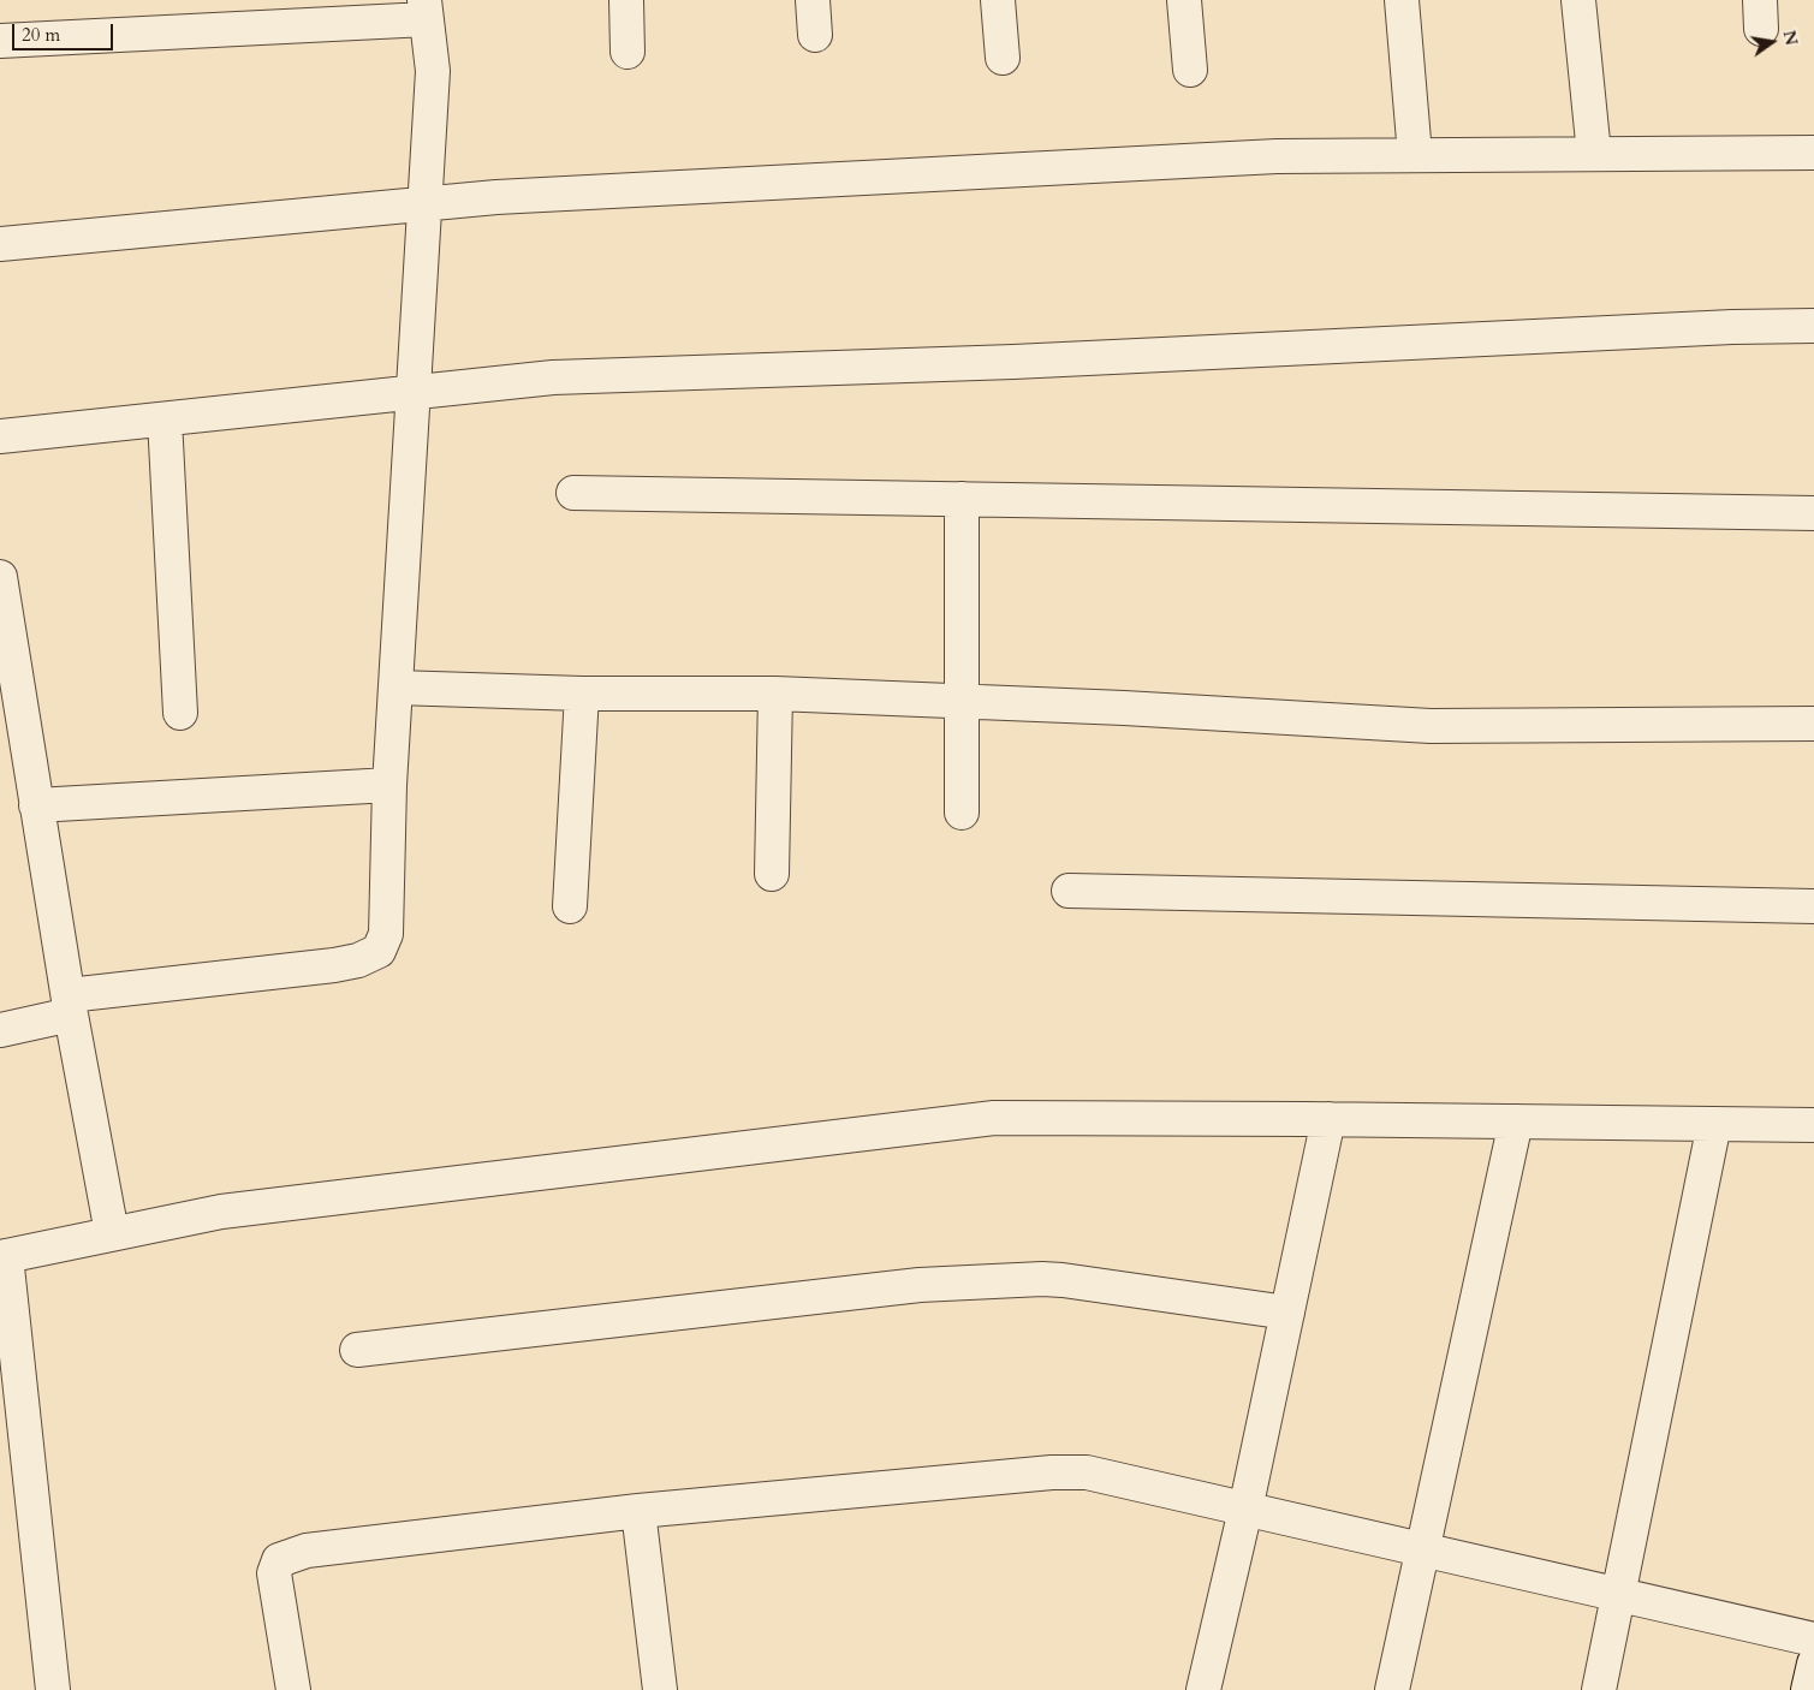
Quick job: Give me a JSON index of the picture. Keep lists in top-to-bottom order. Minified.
{"scale_bar":"20 m","north":"right"}
